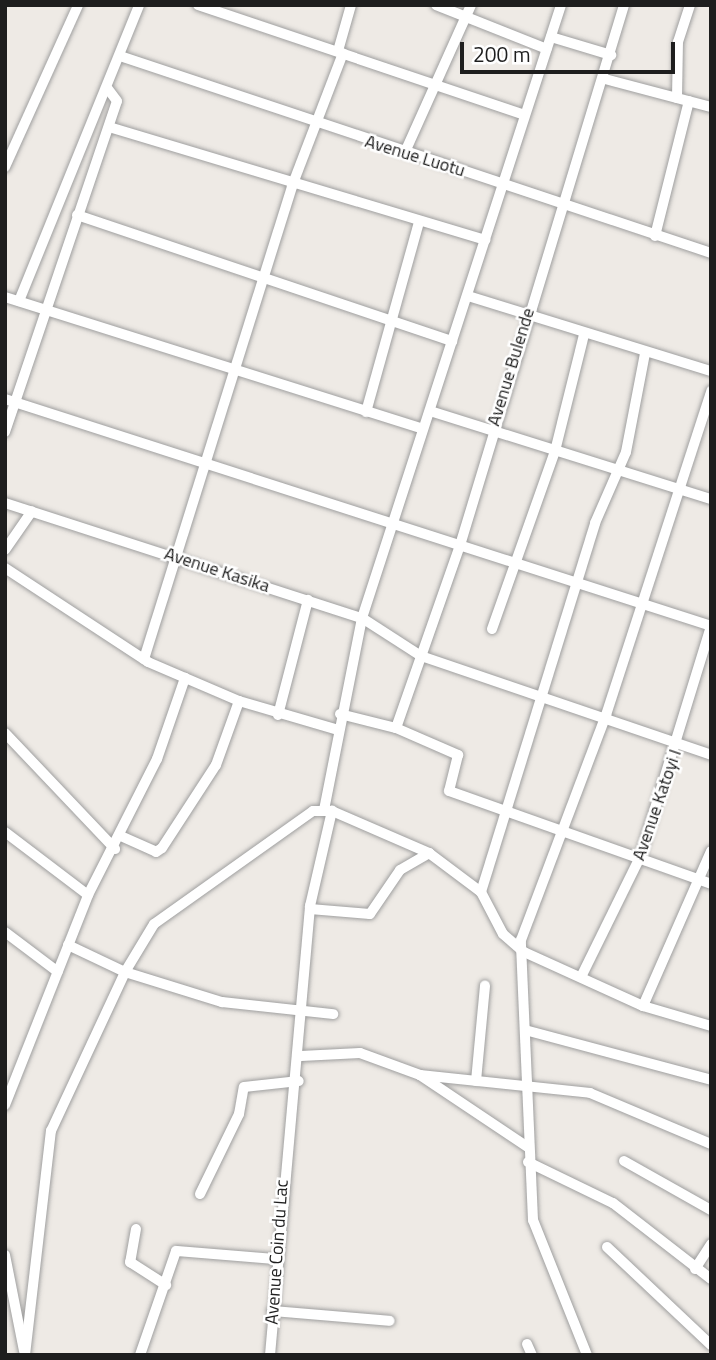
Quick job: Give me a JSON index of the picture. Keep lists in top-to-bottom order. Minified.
{"streets":{"street":["Avenue Luotu","Avenue Bulende","Avenue Kasika","Avenue Katoyi I","Avenue Coin du Lac"]},"crossings":[["Avenue Luotu","Avenue Bulende"],["Avenue Luotu","Avenue Coin du Lac"],["Avenue Bulende","Avenue Kasika"],["Avenue Kasika","Avenue Katoyi I"],["Avenue Kasika","Avenue Coin du Lac"]],"scale_bar":"200 m"}
